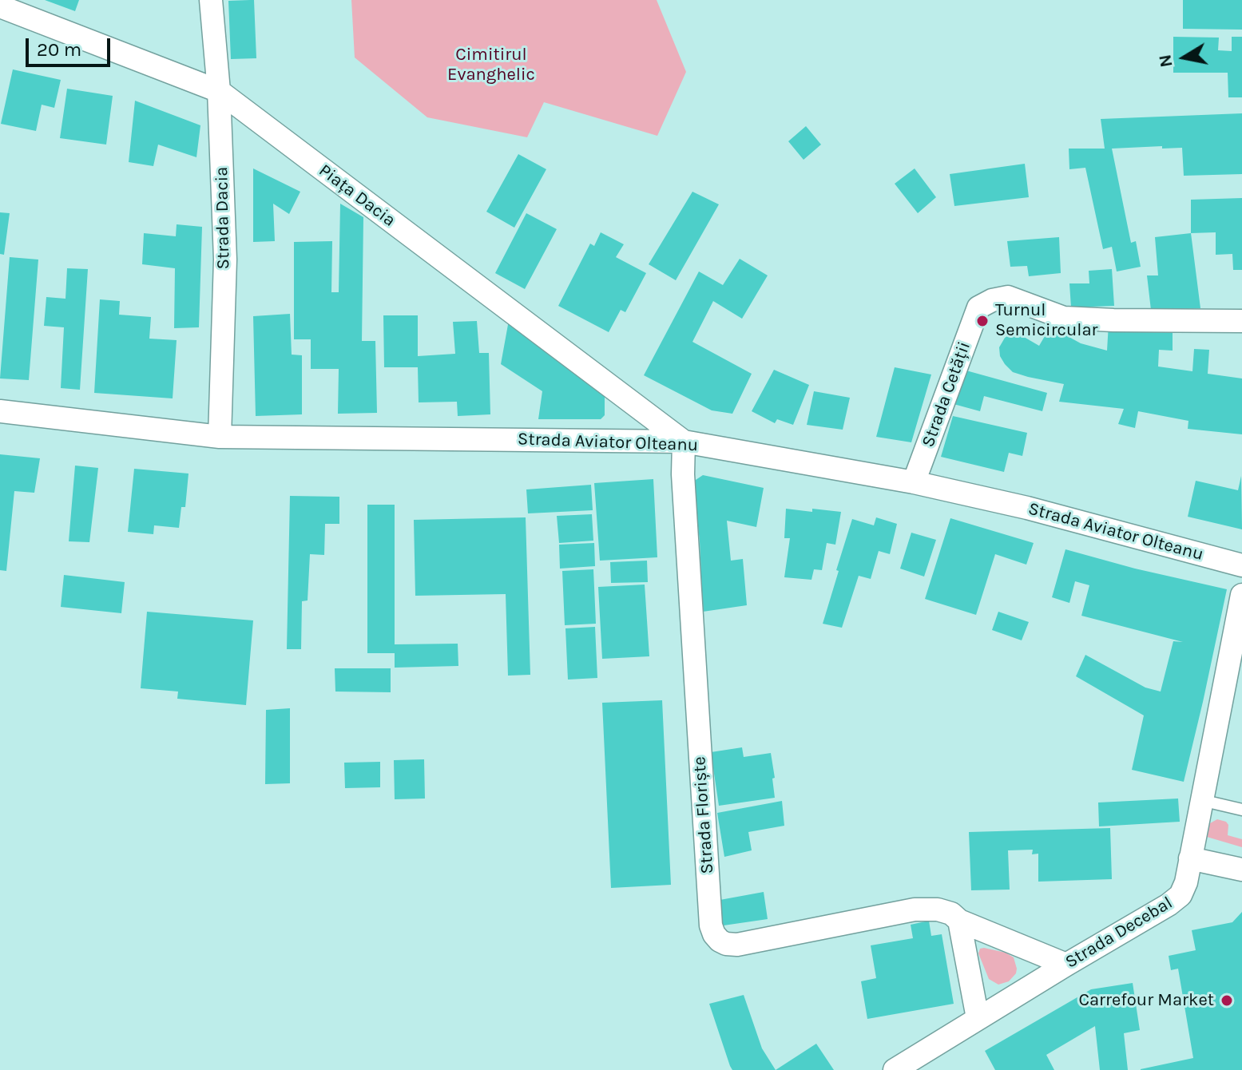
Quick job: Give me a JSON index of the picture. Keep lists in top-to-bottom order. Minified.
{"streets":{"street":["Piața Dacia","Strada Dacia","Strada Cetății","Strada Aviator Olteanu","Strada Floriște","Strada Decebal"]},"crossings":[["Piața Dacia","Strada Dacia"],["Piața Dacia","Strada Aviator Olteanu"],["Piața Dacia","Strada Floriște"],["Strada Dacia","Strada Aviator Olteanu"],["Strada Cetății","Strada Aviator Olteanu"],["Strada Aviator Olteanu","Strada Floriște"],["Strada Floriște","Strada Decebal"]],"parks":["Cimitirul Evanghelic"],"places":["Turnul Semicircular","Carrefour Market"],"scale_bar":"20 m","north":"left"}
